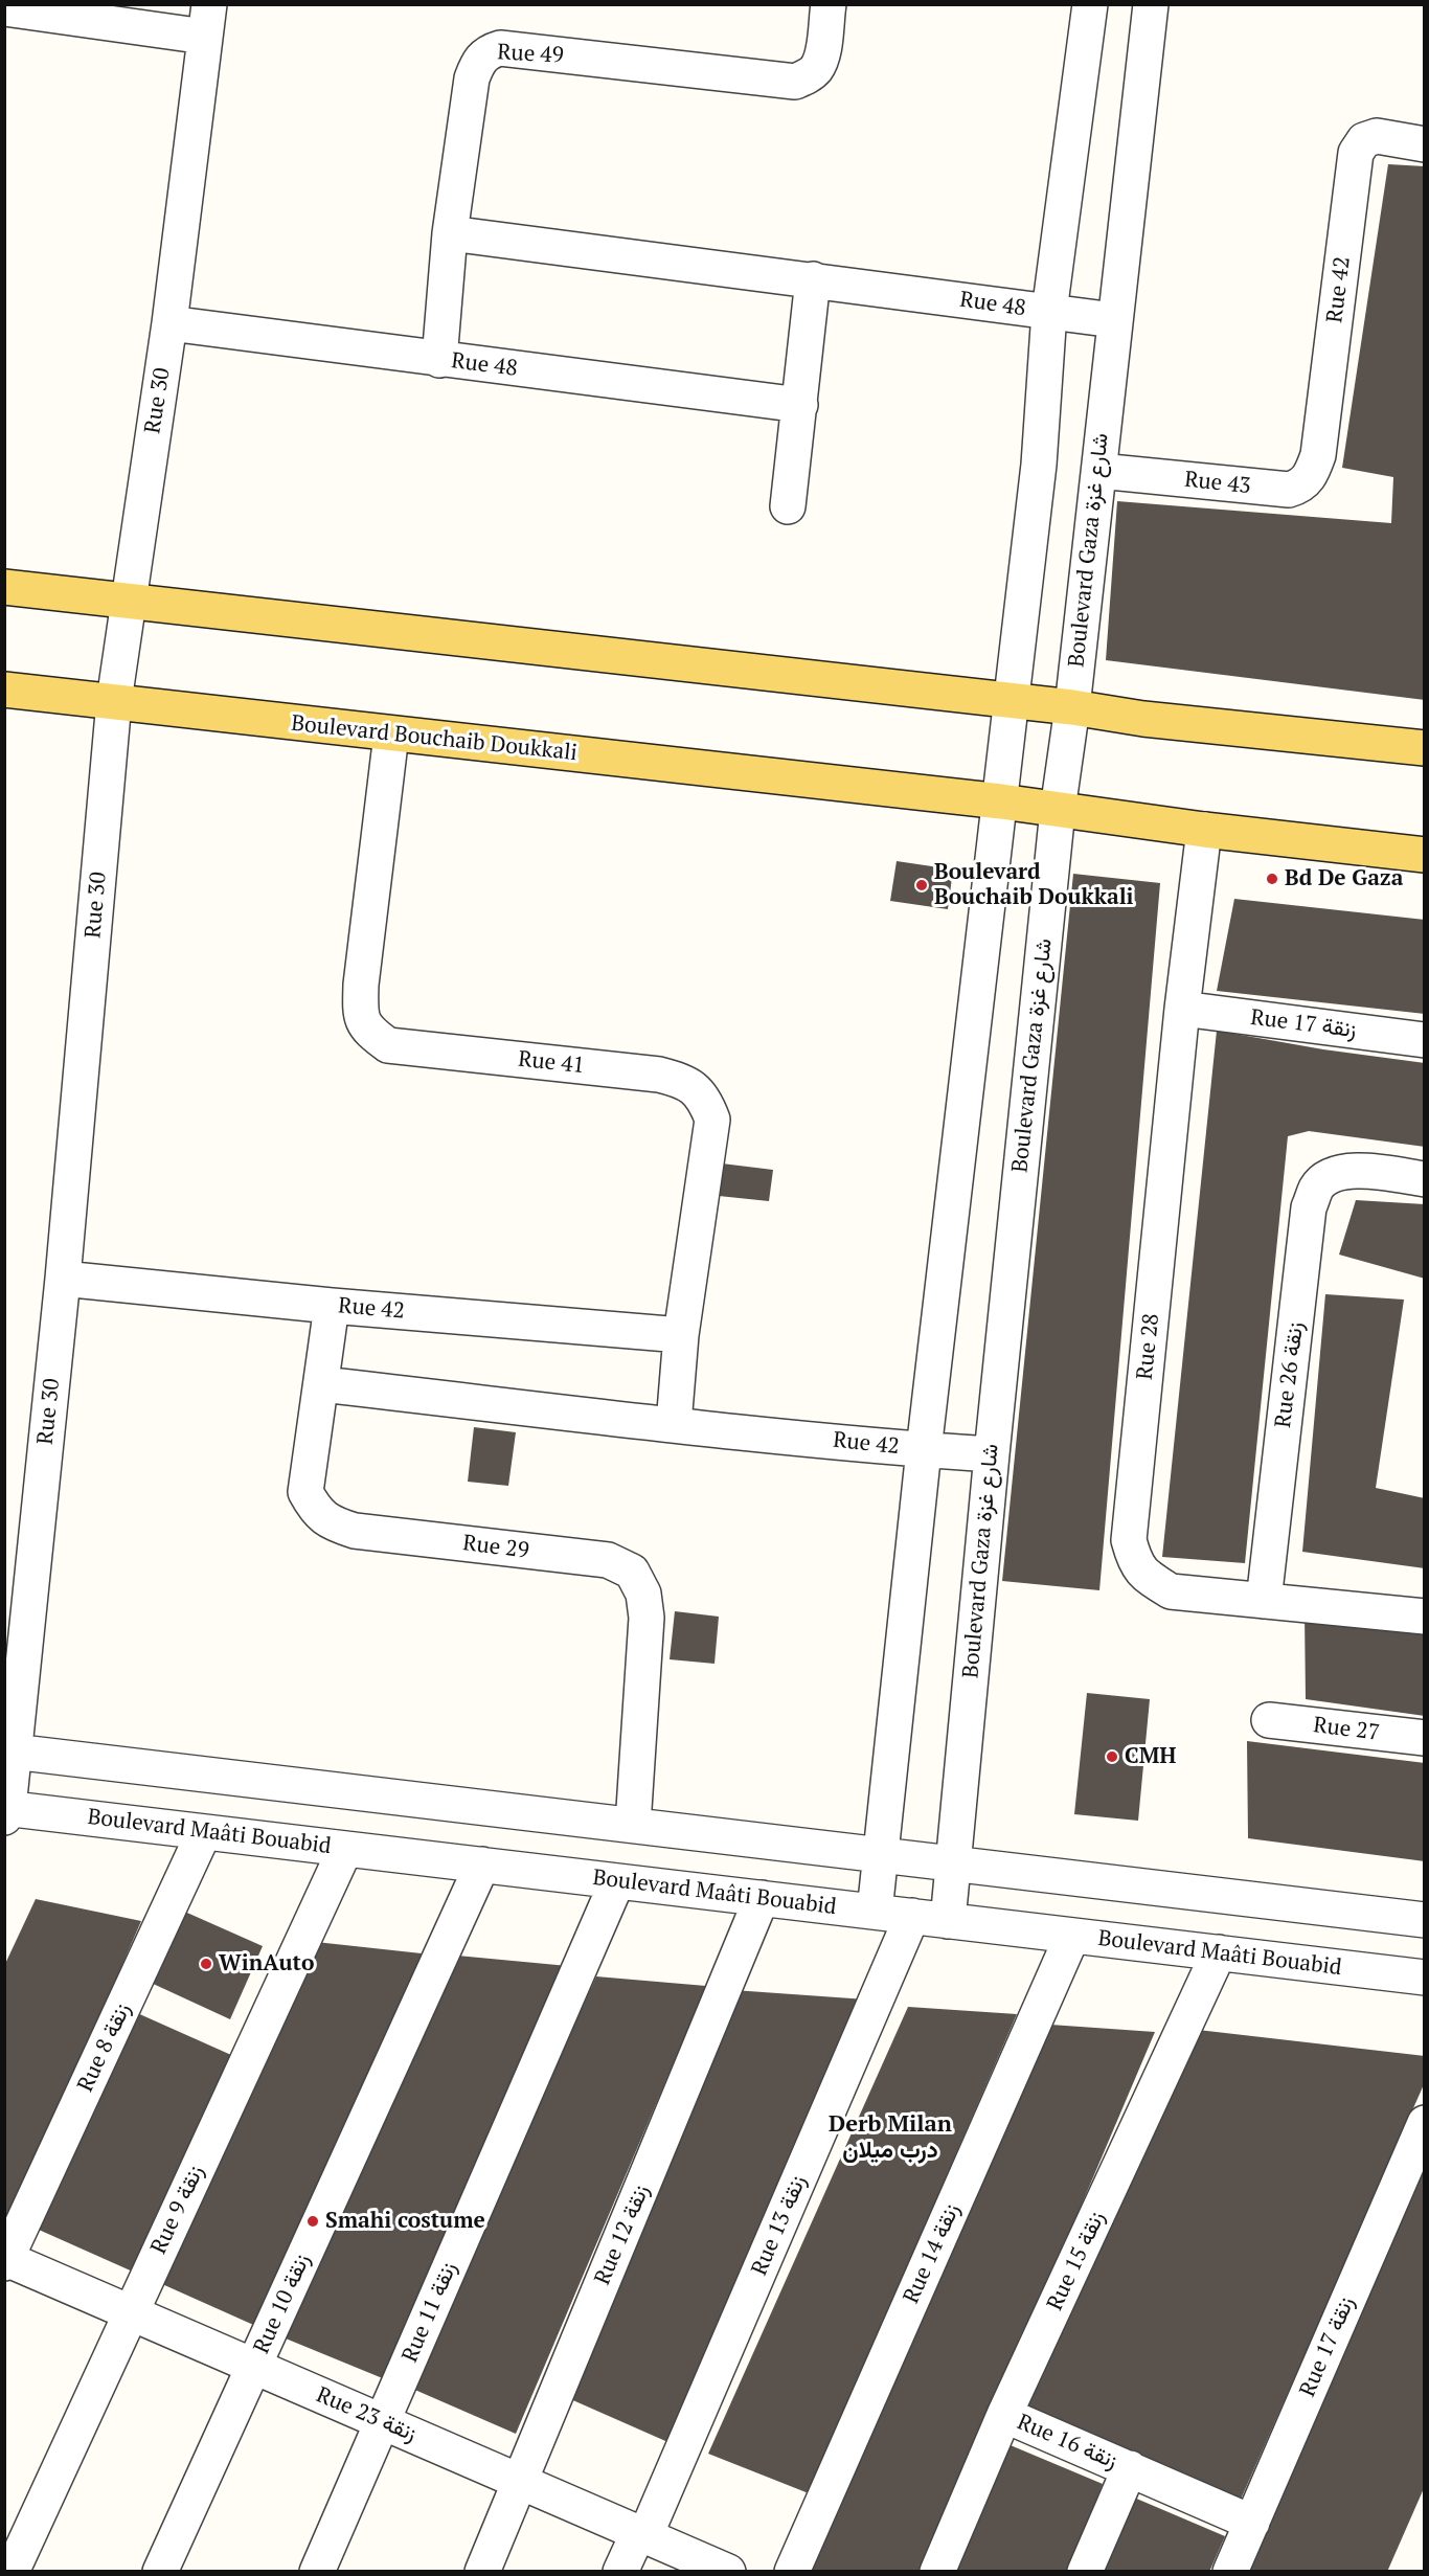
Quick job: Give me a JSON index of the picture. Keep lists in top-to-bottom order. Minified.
{"streets":{"main road":["Boulevard Bouchaib Doukkali"],"street":["Rue 49","Rue 42","Rue 48","Rue 30","Rue 43","Boulevard Gaza شارع غزة","Rue 17 زنقة","Rue 41","Rue 28","Rue 26 زنقة","Rue 29","Rue 27","Boulevard Maâti Bouabid","Rue 8 زنقة","Rue 9 زنقة","Rue 13 زنقة","Rue 12 زنقة","Rue 14 زنقة","Rue 15 زنقة","Rue 10 زنقة","Rue 11 زنقة","Rue 23 زنقة","Rue 16 زنقة"]},"crossings":[["Rue 49","Rue 48"],["Rue 42","Rue 30"],["Rue 42","Rue 43"],["Rue 42","Boulevard Gaza شارع غزة"],["Rue 42","Rue 41"],["Rue 42","Rue 29"],["Rue 48","Rue 30"],["Rue 48","Boulevard Gaza شارع غزة"],["Rue 30","Boulevard Bouchaib Doukkali"],["Rue 30","Boulevard Maâti Bouabid"],["Rue 43","Boulevard Gaza شارع غزة"],["Boulevard Gaza شارع غزة","Boulevard Bouchaib Doukkali"],["Boulevard Gaza شارع غزة","Boulevard Maâti Bouabid"],["Boulevard Bouchaib Doukkali","Rue 41"],["Boulevard Bouchaib Doukkali","Rue 28"],["Rue 17 زنقة","Rue 28"],["Rue 17 زنقة","Rue 16 زنقة"],["Rue 28","Rue 26 زنقة"],["Boulevard Maâti Bouabid","Rue 8 زنقة"],["Boulevard Maâti Bouabid","Rue 9 زنقة"],["Boulevard Maâti Bouabid","Rue 13 زنقة"],["Boulevard Maâti Bouabid","Rue 12 زنقة"],["Boulevard Maâti Bouabid","Rue 14 زنقة"],["Boulevard Maâti Bouabid","Rue 15 زنقة"],["Boulevard Maâti Bouabid","Rue 10 زنقة"],["Boulevard Maâti Bouabid","Rue 11 زنقة"],["Rue 8 زنقة","Rue 23 زنقة"],["Rue 9 زنقة","Rue 23 زنقة"],["Rue 13 زنقة","Rue 23 زنقة"],["Rue 12 زنقة","Rue 23 زنقة"],["Rue 15 زنقة","Rue 16 زنقة"],["Rue 10 زنقة","Rue 23 زنقة"],["Rue 11 زنقة","Rue 23 زنقة"]],"districts":["Derb Milan درب ميلان"],"places":["Bd De Gaza","Boulevard Bouchaib Doukkali","CMH","WinAuto","Smahi costume"]}
